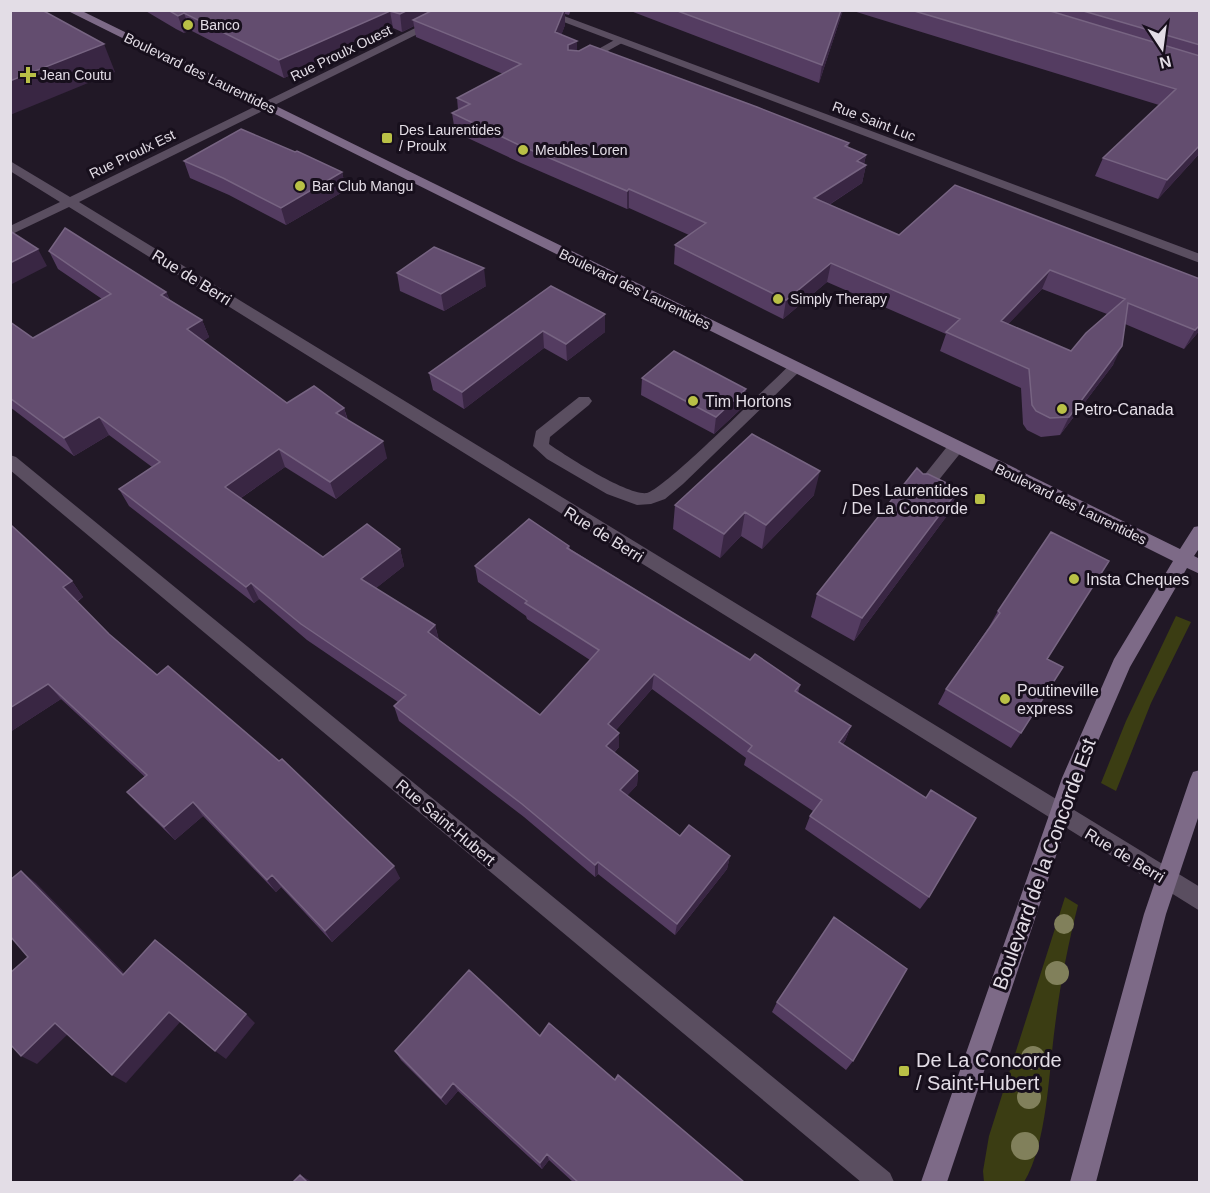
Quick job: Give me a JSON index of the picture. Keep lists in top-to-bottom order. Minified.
{"streets":{"main road":["Boulevard des Laurentides","Boulevard de la Concorde Est"],"street":["Rue Proulx Ouest","Rue Saint Luc","Rue Proulx Est","Rue de Berri","Rue Saint-Hubert"]},"crossings":[["Rue Proulx Ouest","Boulevard des Laurentides"],["Rue Proulx Ouest","Rue Proulx Est"],["Boulevard des Laurentides","Rue Proulx Est"],["Boulevard des Laurentides","Boulevard de la Concorde Est"],["Rue Proulx Est","Rue de Berri"],["Rue de Berri","Boulevard de la Concorde Est"]],"places":{"other":["Banco","Meubles Loren","Bar Club Mangu","Simply Therapy","Tim Hortons","Petro-Canada","Insta Cheques","Poutineville express"],"health":["Jean Coutu"],"transit":["Des Laurentides / Proulx","Des Laurentides / De La Concorde","De La Concorde / Saint-Hubert"]},"north":"bottom"}
